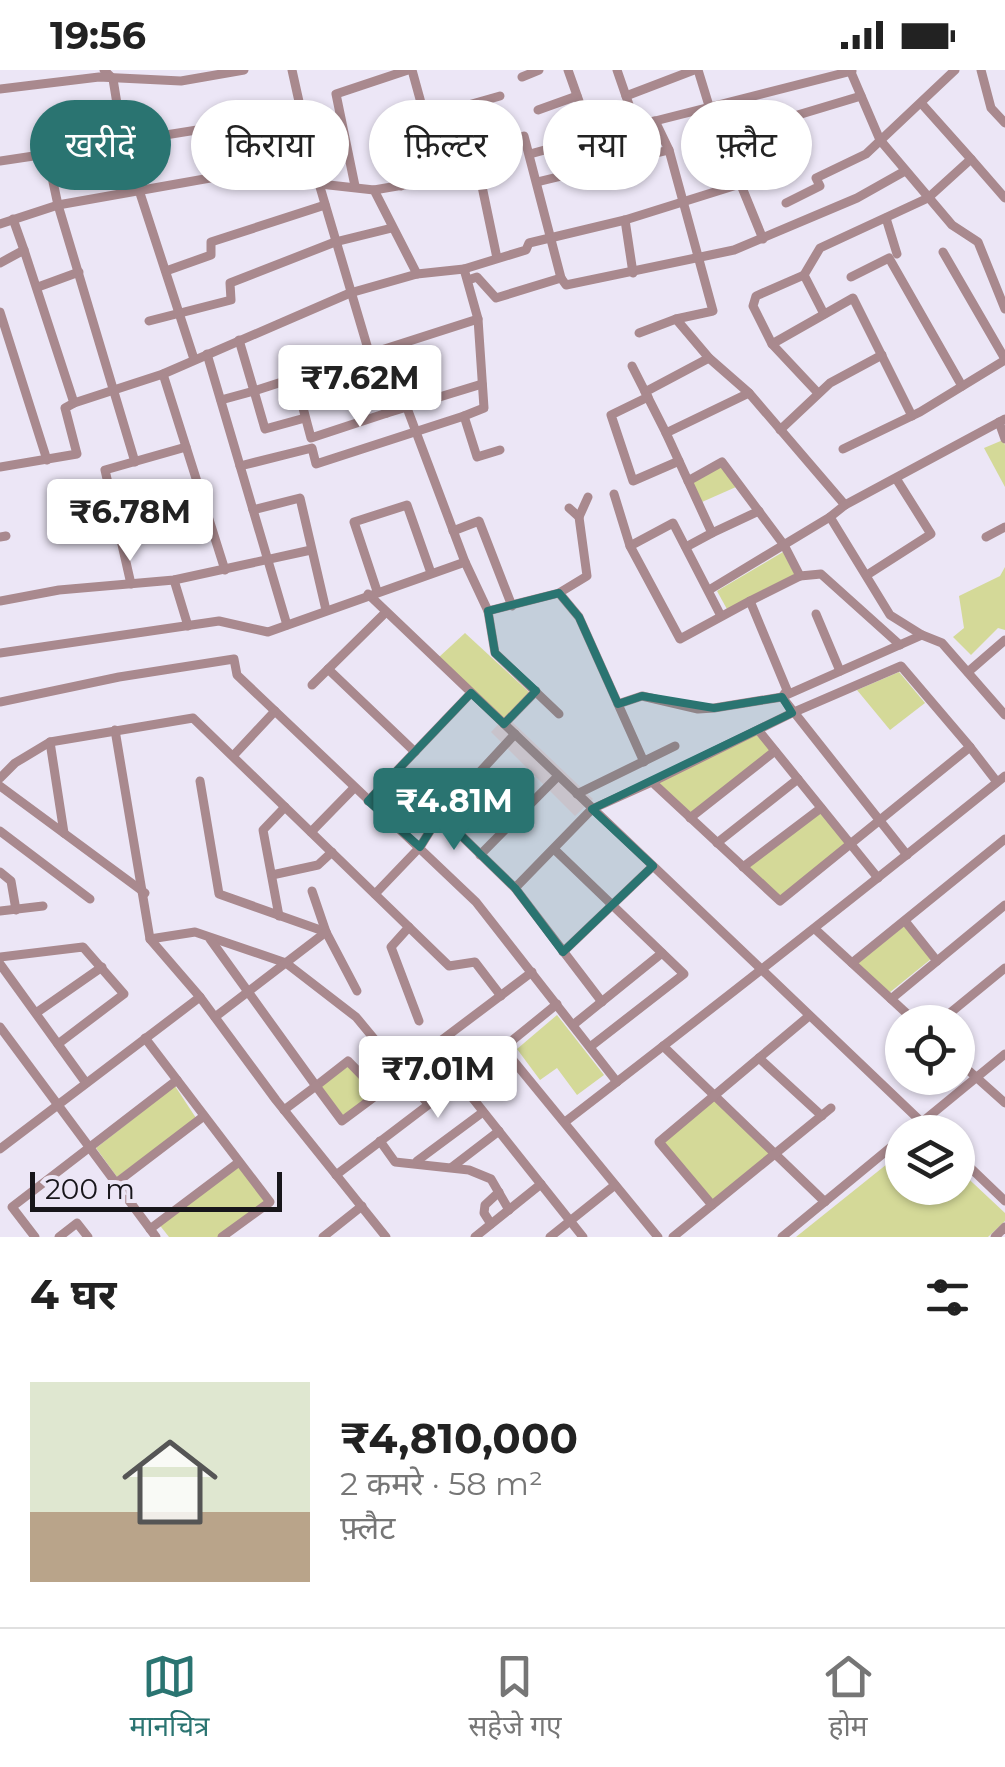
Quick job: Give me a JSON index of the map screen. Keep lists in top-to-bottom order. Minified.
{"scale_bar":"200 m","page":{"status":"19:56","chip":["खरीदें","किराया","फ़िल्टर","नया","फ़्लैट"],"price":["₹7.62M","₹6.78M","₹4.81M","₹7.01M"],"scale":"200 m","heading":"4 घर","list":[{"name":"₹4,810,000","note":"2 कमरे · 58 m² · फ़्लैट"}],"tabs":["मानचित्र","सहेजे गए","होम"]}}
